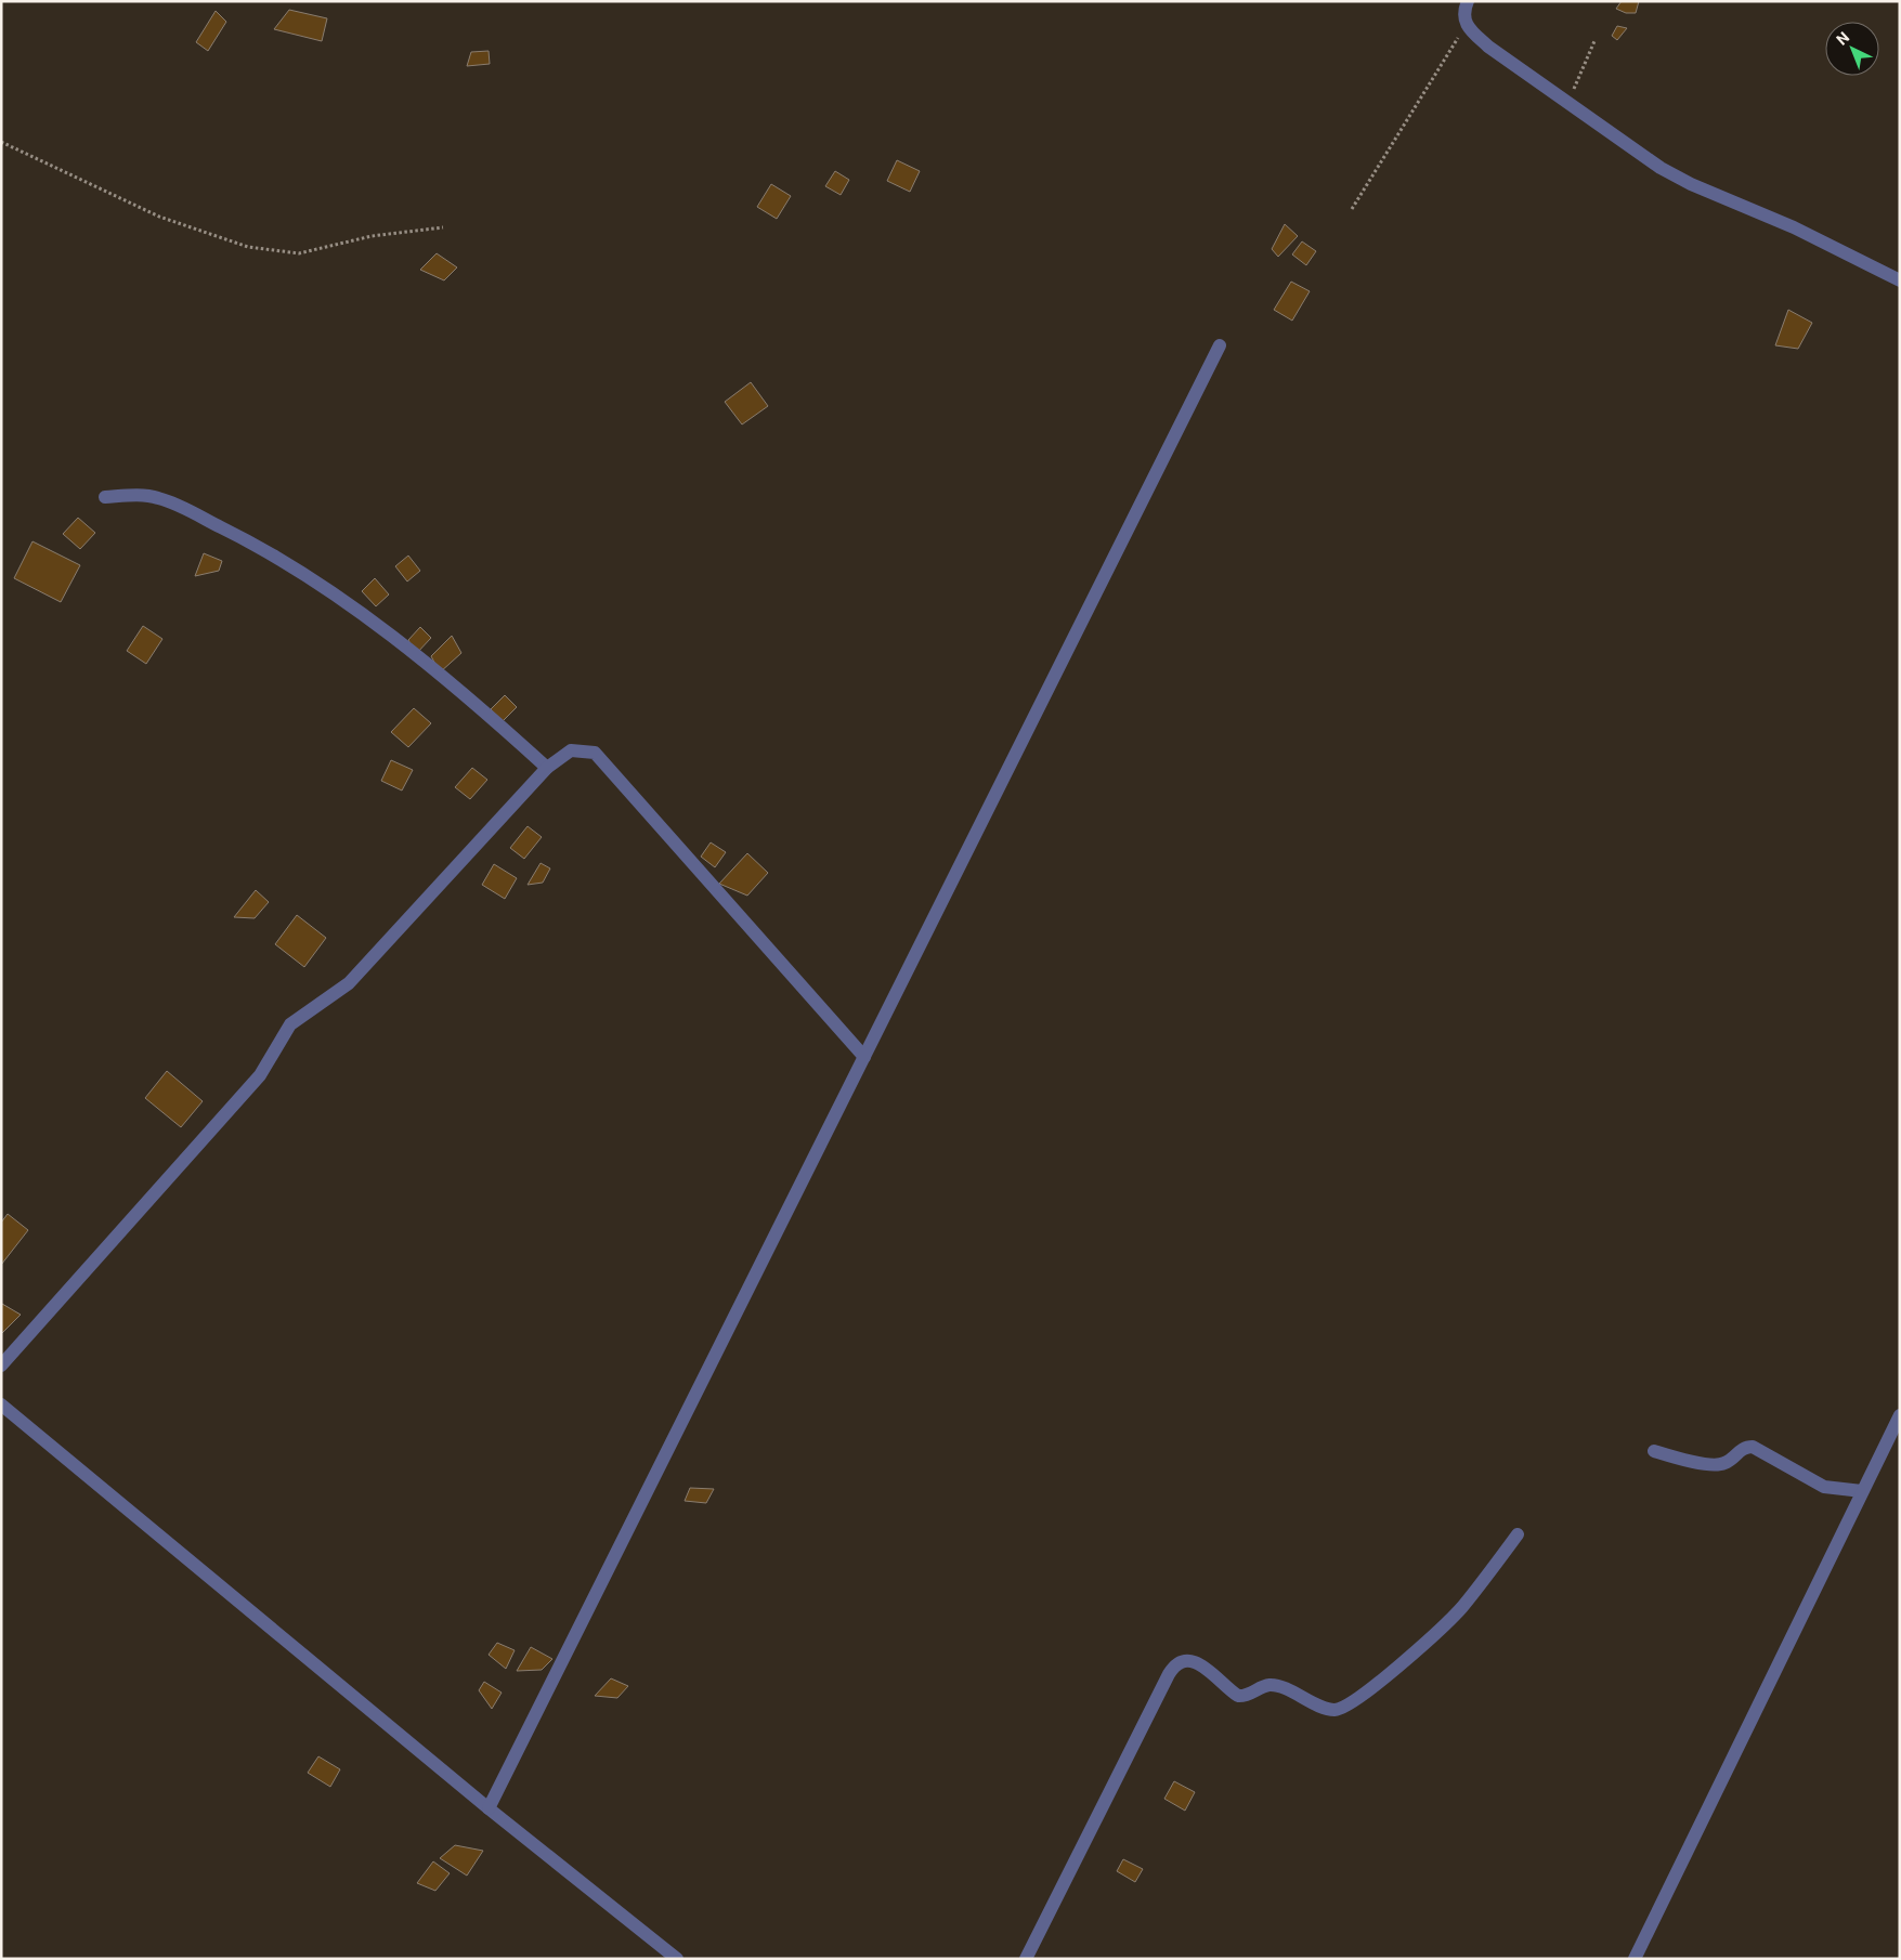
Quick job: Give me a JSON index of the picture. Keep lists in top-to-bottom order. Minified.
{"north":"top left"}
